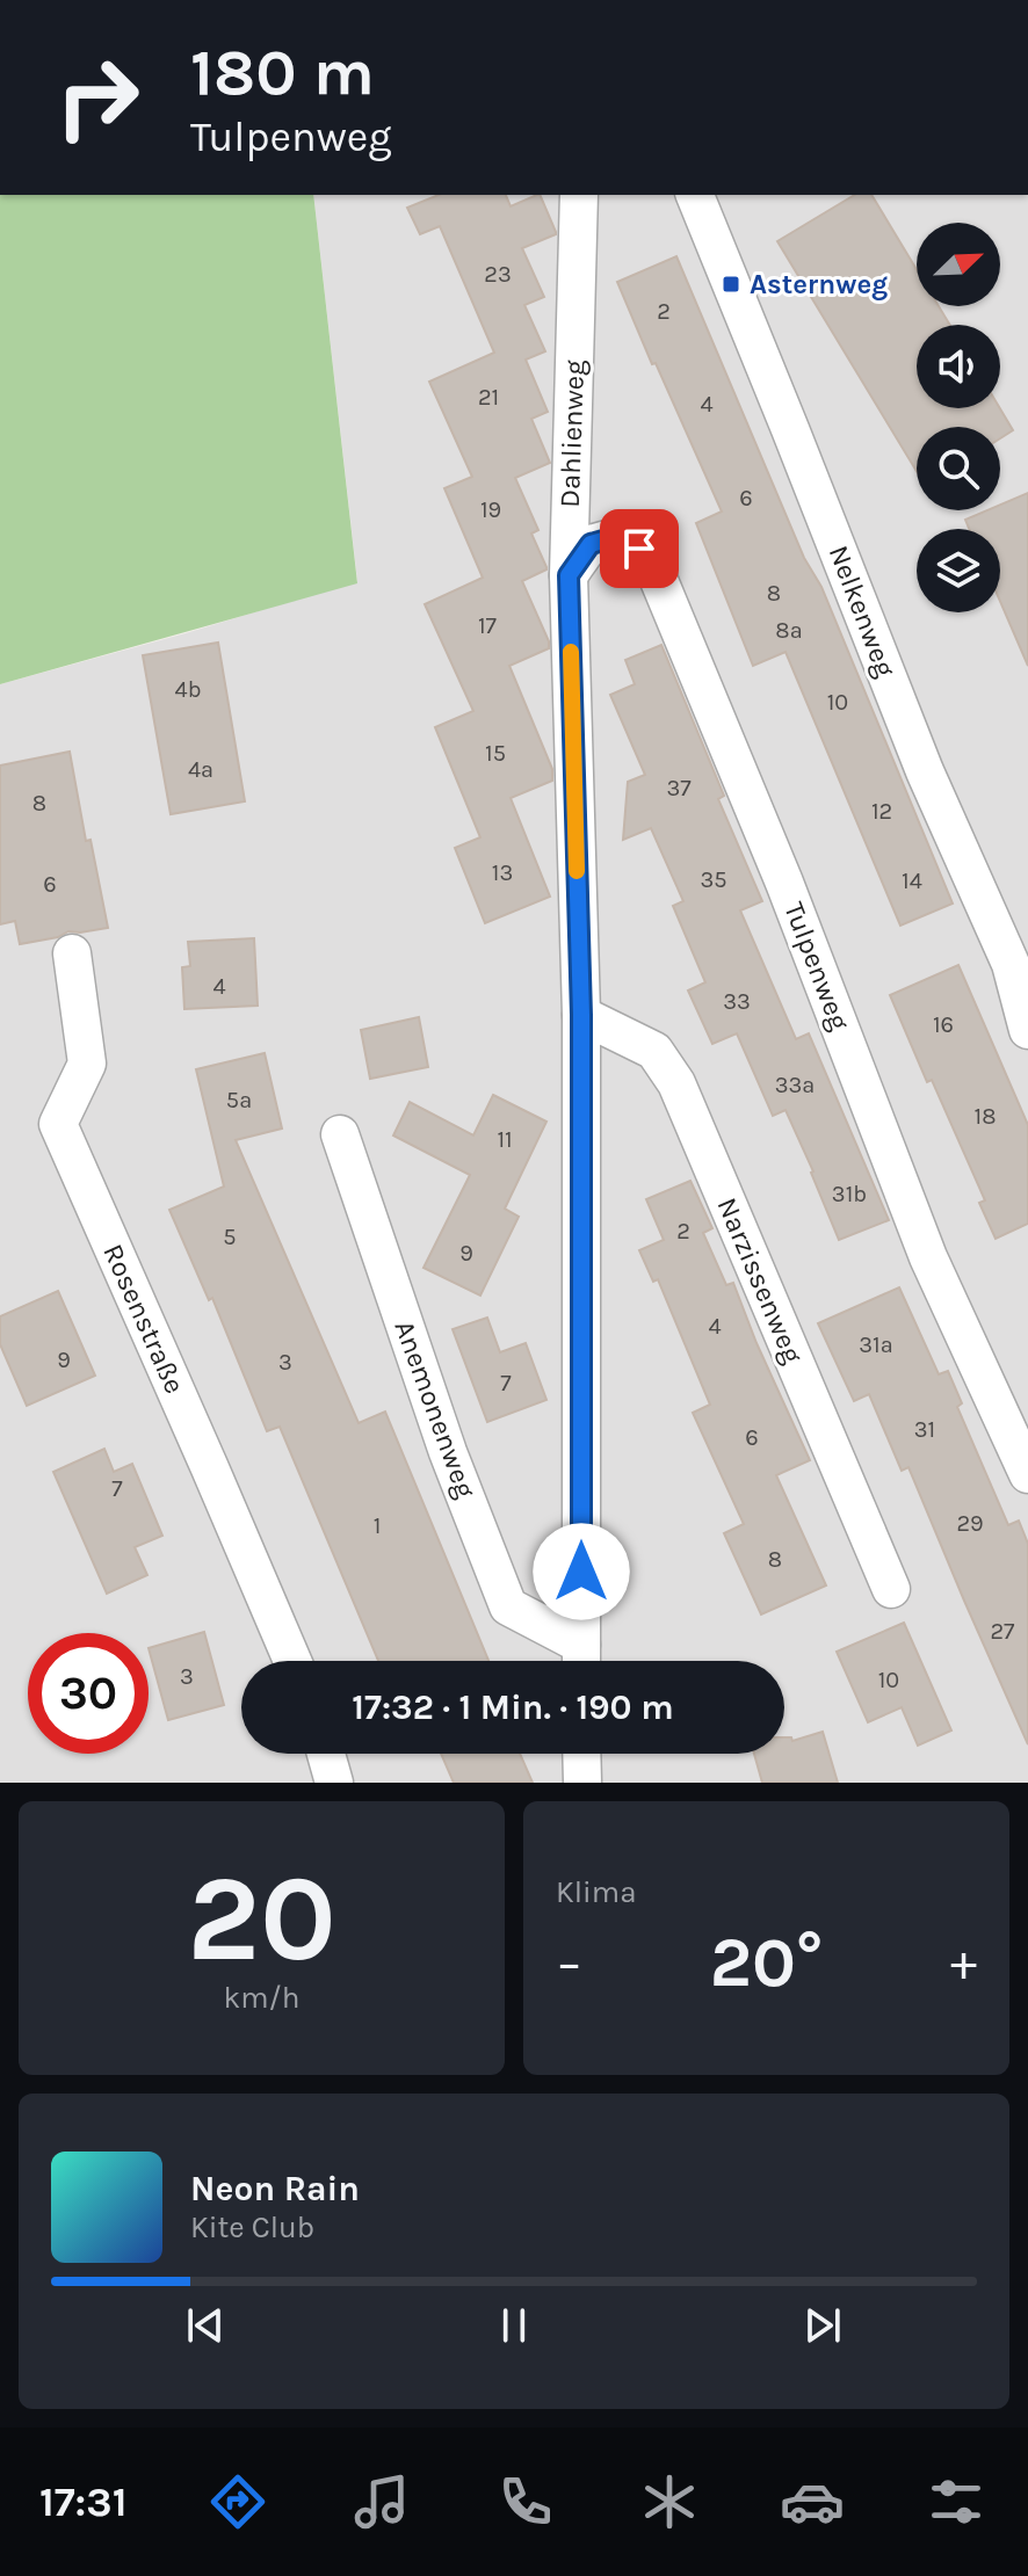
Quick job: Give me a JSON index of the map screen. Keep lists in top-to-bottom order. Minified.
{"streets":{"street":["Dahlienweg","Nelkenweg","Tulpenweg","Narzissenweg","Rosenstraße","Anemonenweg"]},"crossings":[["Dahlienweg","Tulpenweg"],["Dahlienweg","Narzissenweg"],["Dahlienweg","Anemonenweg"]],"places":{"transit":["Asternweg"]},"house_numbers":["23","2","21","4","6","19","8","17","8a","4b","10","15","4a","37","8","12","13","35","14","6","4","33","16","33a","5a","18","11","31b","2","5","9","4","31a","9","3","7","31","6","7","29","1","8","27","3","10"],"north":"top right","page":{"turn":["180 m","Tulpenweg"],"limit":"30","trip":"17:32 · 1 Min. · 190 m","tile":[["20","km/h"],"Klima"],"heat":["−","20°","+"],"song":["Neon Rain","Kite Club"],"tabs":"17:31"}}
